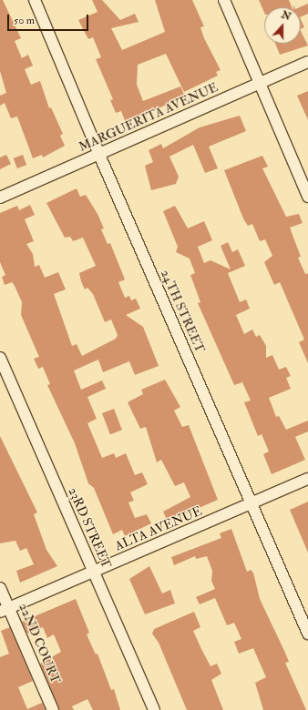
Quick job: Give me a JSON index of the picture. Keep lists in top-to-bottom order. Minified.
{"streets":{"street":["MARGUERITA AVENUE","24TH STREET","23RD STREET","ALTA AVENUE","22ND COURT"]},"crossings":[["MARGUERITA AVENUE","24TH STREET"],["24TH STREET","ALTA AVENUE"],["23RD STREET","ALTA AVENUE"],["ALTA AVENUE","22ND COURT"]],"scale_bar":"50 m","north":"top"}
